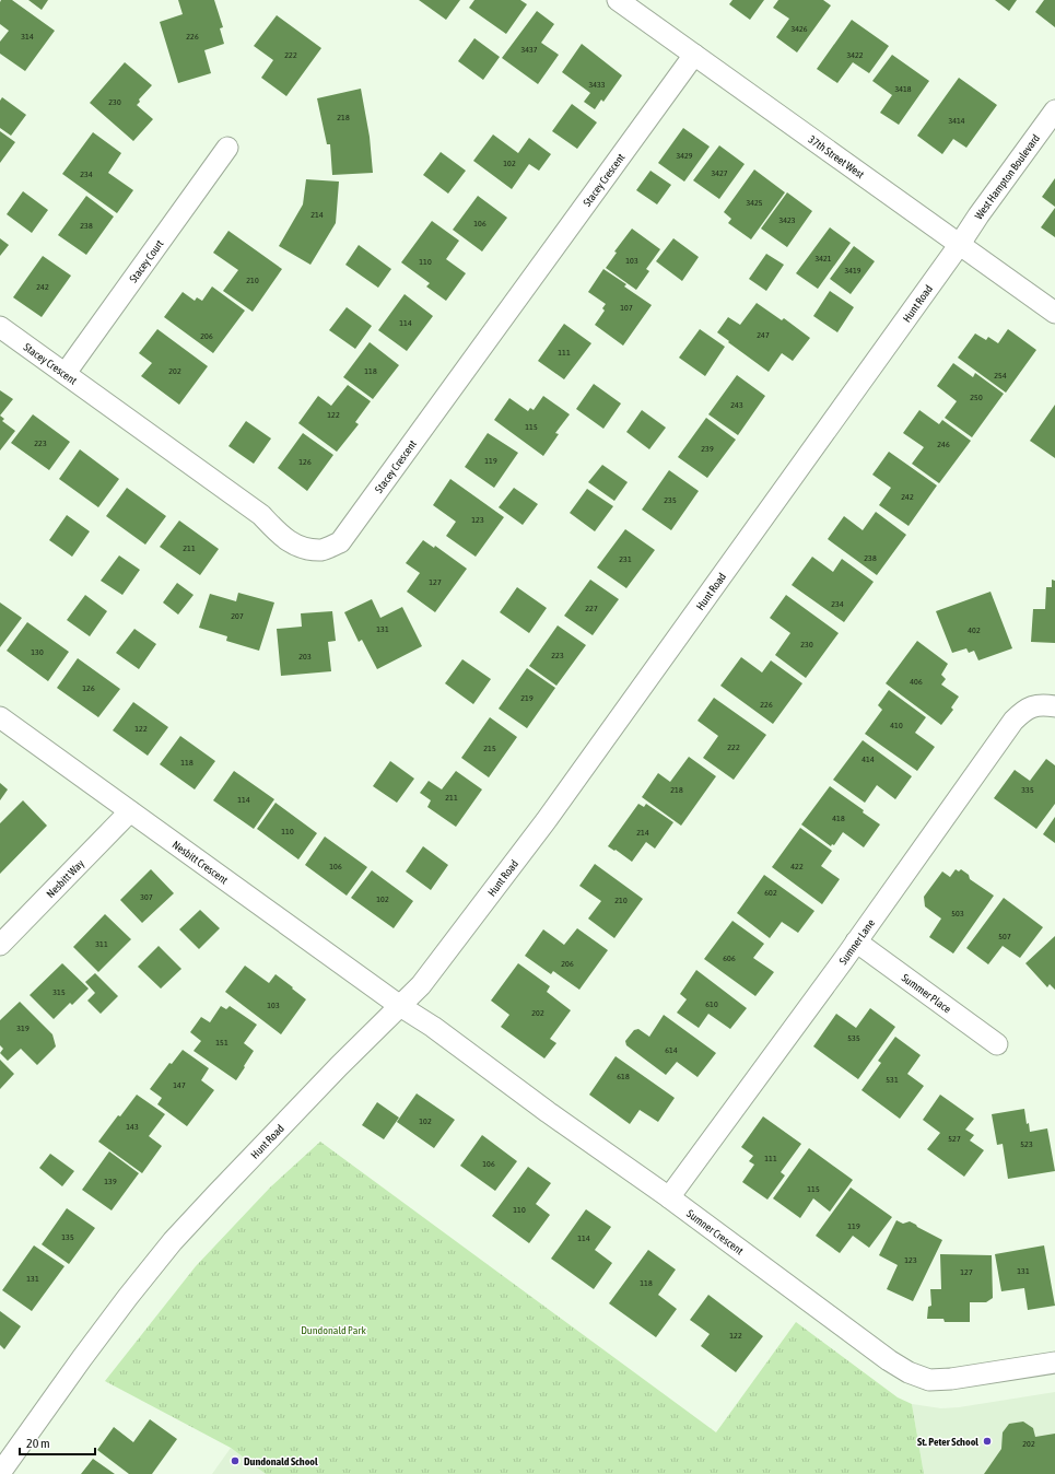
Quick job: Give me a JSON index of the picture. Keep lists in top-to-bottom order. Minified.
{"streets":{"street":["37th Street West","West Hampton Boulevard","Stacey Crescent","Stacey Court","Hunt Road","Nesbitt Crescent","Nesbitt Way","Sumner Lane","Summer Place","Sumner Crescent"]},"crossings":[["37th Street West","West Hampton Boulevard"],["37th Street West","Stacey Crescent"],["37th Street West","Hunt Road"],["West Hampton Boulevard","Hunt Road"],["Stacey Crescent","Stacey Court"],["Hunt Road","Nesbitt Crescent"],["Hunt Road","Sumner Crescent"],["Nesbitt Crescent","Nesbitt Way"],["Nesbitt Crescent","Sumner Crescent"],["Sumner Lane","Summer Place"],["Sumner Lane","Sumner Crescent"]],"parks":["Dundonald Park"],"places":["St. Peter School","Dundonald School"],"house_numbers":["3426","314","226","3437","222","3422","3433","3418","230","218","3414","3429","102","3427","234","3425","214","3423","106","238","3421","103","110","3419","210","242","107","114","247","206","111","202","118","254","250","243","122","115","223","246","239","119","126","242","235","123","211","238","231","127","234","227","207","131","402","230","130","223","203","406","126","219","226","410","122","222","215","414","118","218","335","211","114","418","110","214","106","422","602","307","102","210","503","507","311","606","206","315","610","103","202","319","535","151","614","618","531","147","102","143","527","523","111","106","139","115","110","119","135","114","123","131","127","131","118","122","202"],"scale_bar":"20 m"}
